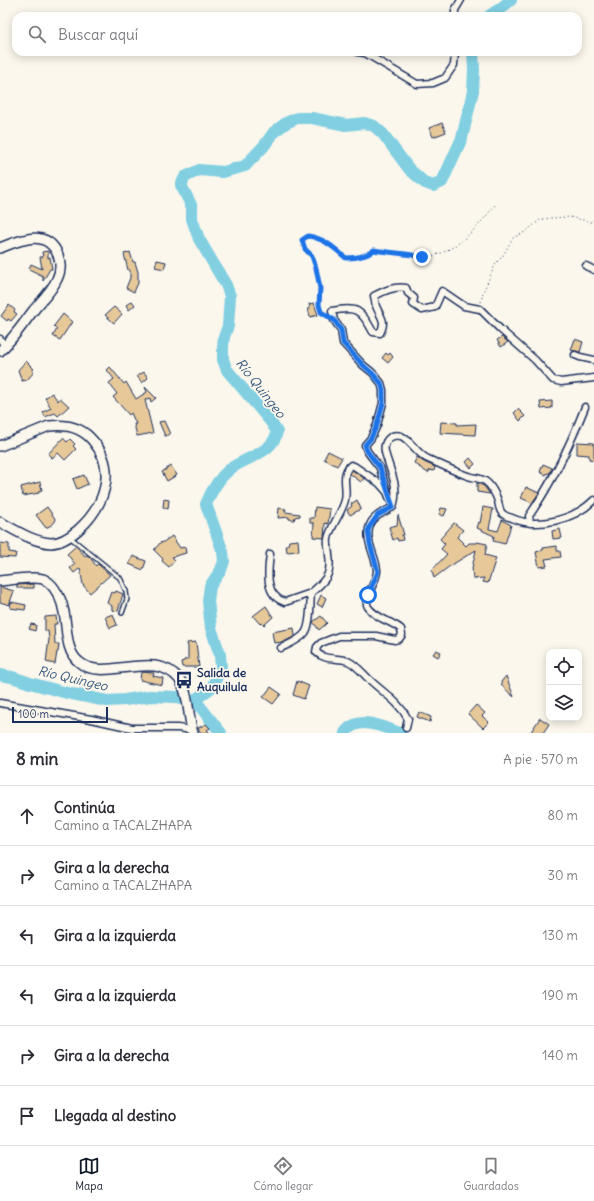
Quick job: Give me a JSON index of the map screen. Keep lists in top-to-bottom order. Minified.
{"water":["Río Quingeo"],"places":{"bus stop":["Salida de Auquilula"]},"scale_bar":"100 m","page":{"search":"Buscar aquí","scale":"100 m","heading":["8 min","A pie · 570 m"],"list":[["Continúa","Camino a TACALZHAPA","80 m"],["Gira a la derecha","Camino a TACALZHAPA","30 m"],["Gira a la izquierda","130 m"],["Gira a la izquierda","190 m"],["Gira a la derecha","140 m"],"Llegada al destino"],"nav":["Mapa","Cómo llegar","Guardados"]}}
